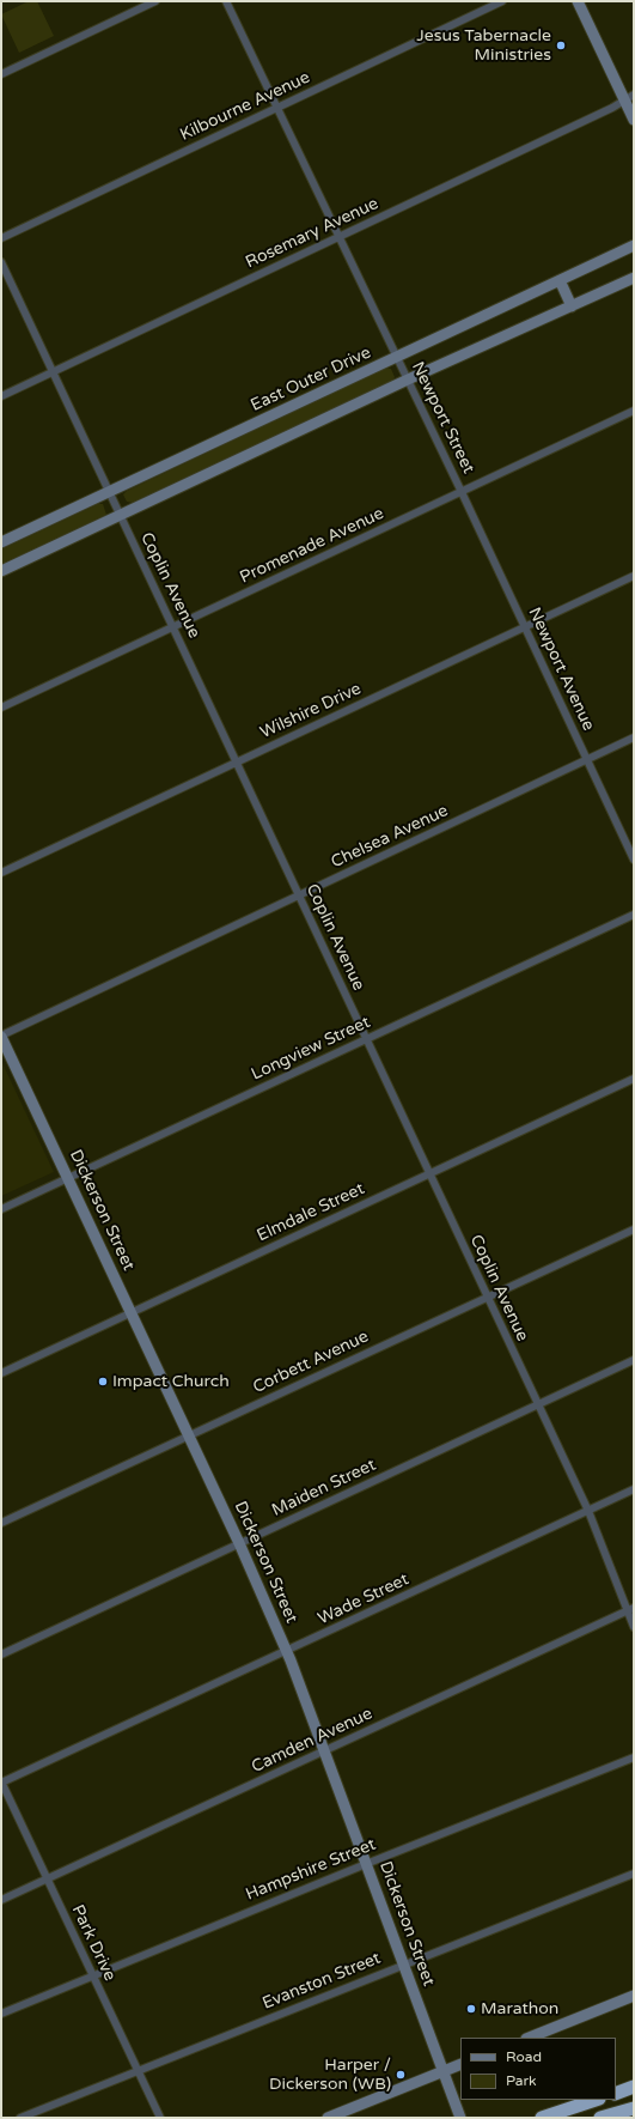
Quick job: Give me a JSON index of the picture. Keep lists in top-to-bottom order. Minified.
{"streets":{"street":["Kilbourne Avenue","Rosemary Avenue","East Outer Drive","Newport Street","Promenade Avenue","Coplin Avenue","Newport Avenue","Wilshire Drive","Chelsea Avenue","Longview Street","Dickerson Street","Elmdale Street","Corbett Avenue","Maiden Street","Wade Street","Camden Avenue","Hampshire Street","Park Drive","Evanston Street"]},"crossings":[["Rosemary Avenue","Coplin Avenue"],["East Outer Drive","Newport Street"],["East Outer Drive","Coplin Avenue"],["Newport Street","Promenade Avenue"],["Newport Street","Newport Avenue"],["Promenade Avenue","Coplin Avenue"],["Promenade Avenue","Newport Avenue"],["Coplin Avenue","Wilshire Drive"],["Coplin Avenue","Chelsea Avenue"],["Coplin Avenue","Longview Street"],["Coplin Avenue","Elmdale Street"],["Coplin Avenue","Corbett Avenue"],["Coplin Avenue","Maiden Street"],["Coplin Avenue","Wade Street"],["Coplin Avenue","Camden Avenue"],["Newport Avenue","Wilshire Drive"],["Newport Avenue","Chelsea Avenue"],["Chelsea Avenue","Dickerson Street"],["Longview Street","Dickerson Street"],["Dickerson Street","Elmdale Street"],["Dickerson Street","Corbett Avenue"],["Dickerson Street","Maiden Street"],["Dickerson Street","Wade Street"],["Dickerson Street","Camden Avenue"],["Dickerson Street","Hampshire Street"],["Dickerson Street","Evanston Street"],["Wade Street","Park Drive"],["Camden Avenue","Park Drive"],["Hampshire Street","Park Drive"],["Park Drive","Evanston Street"]],"places":["Jesus Tabernacle Ministries","Impact Church","Marathon","Harper / Dickerson (WB)"],"legend":["Road","Park"]}
